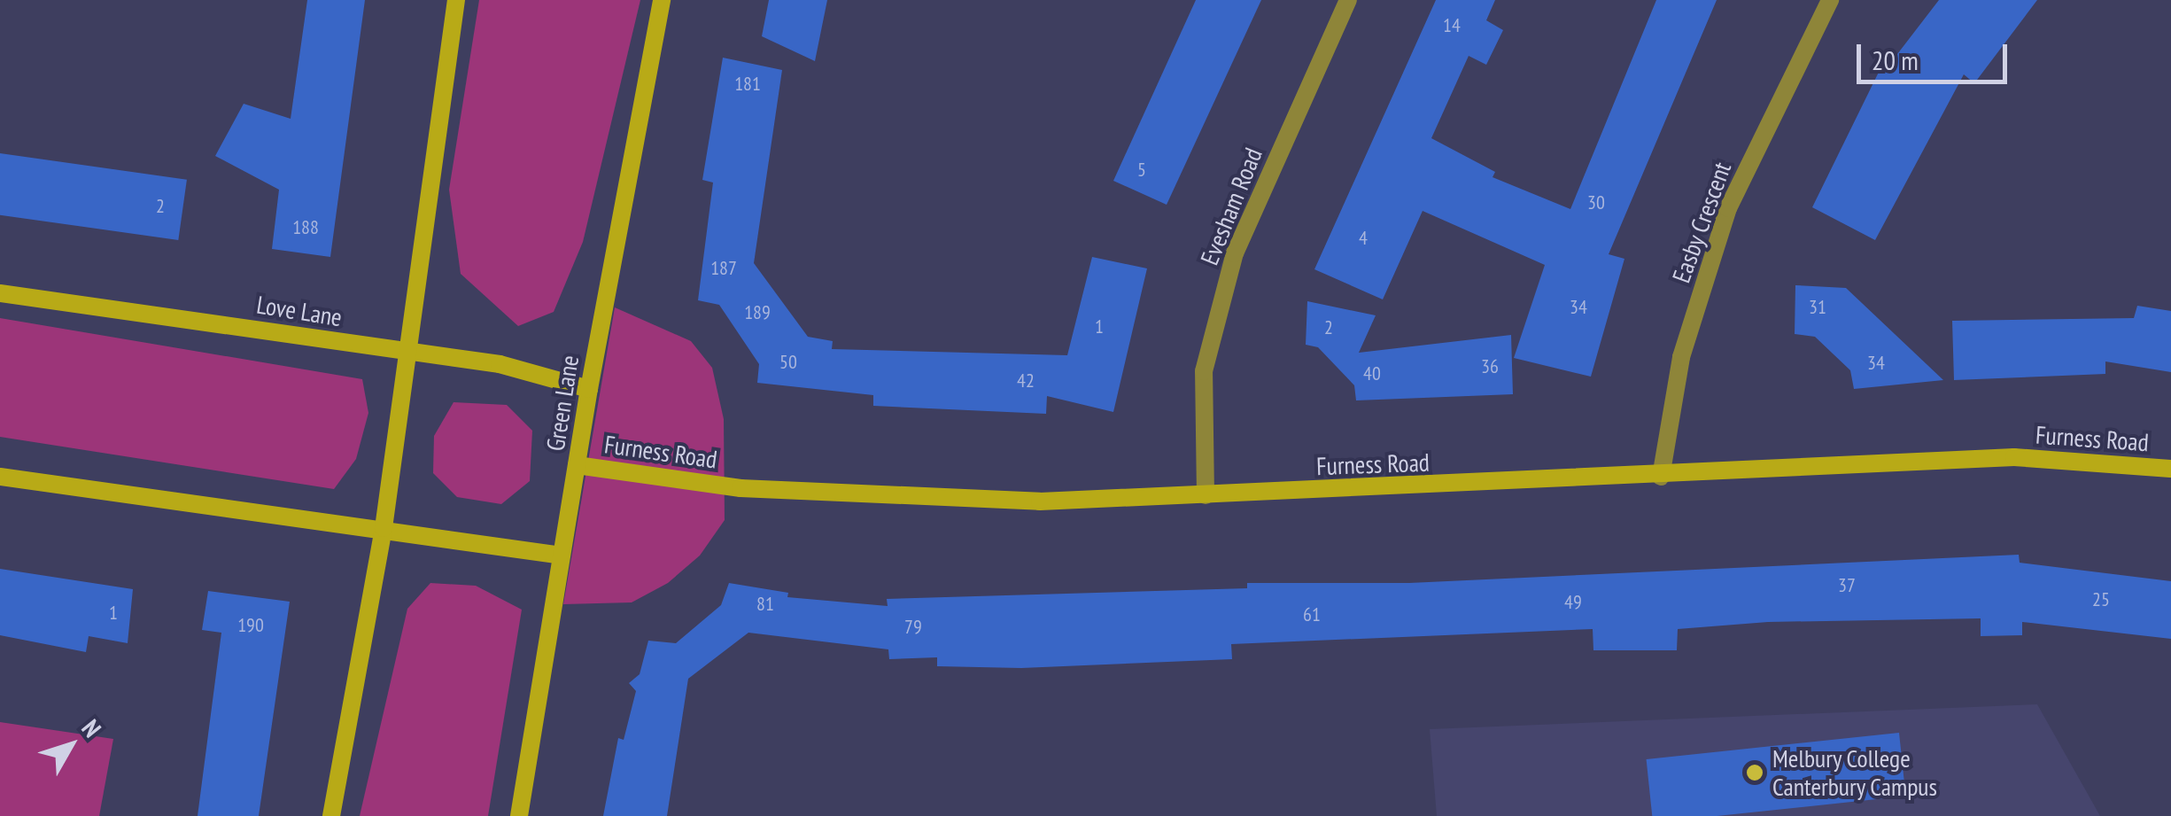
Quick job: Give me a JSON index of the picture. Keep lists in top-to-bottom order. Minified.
{"streets":{"street":["Evesham Road","Easby Crescent","Love Lane","Green Lane","Furness Road"]},"crossings":[["Evesham Road","Furness Road"],["Easby Crescent","Furness Road"],["Love Lane","Green Lane"],["Green Lane","Furness Road"]],"places":["Melbury College Canterbury Campus"],"house_numbers":["14","181","5","30","2","188","4","187","34","31","189","1","2","50","34","36","40","42","37","25","49","81","1","61","190","79"],"scale_bar":"20 m","north":"top right"}
